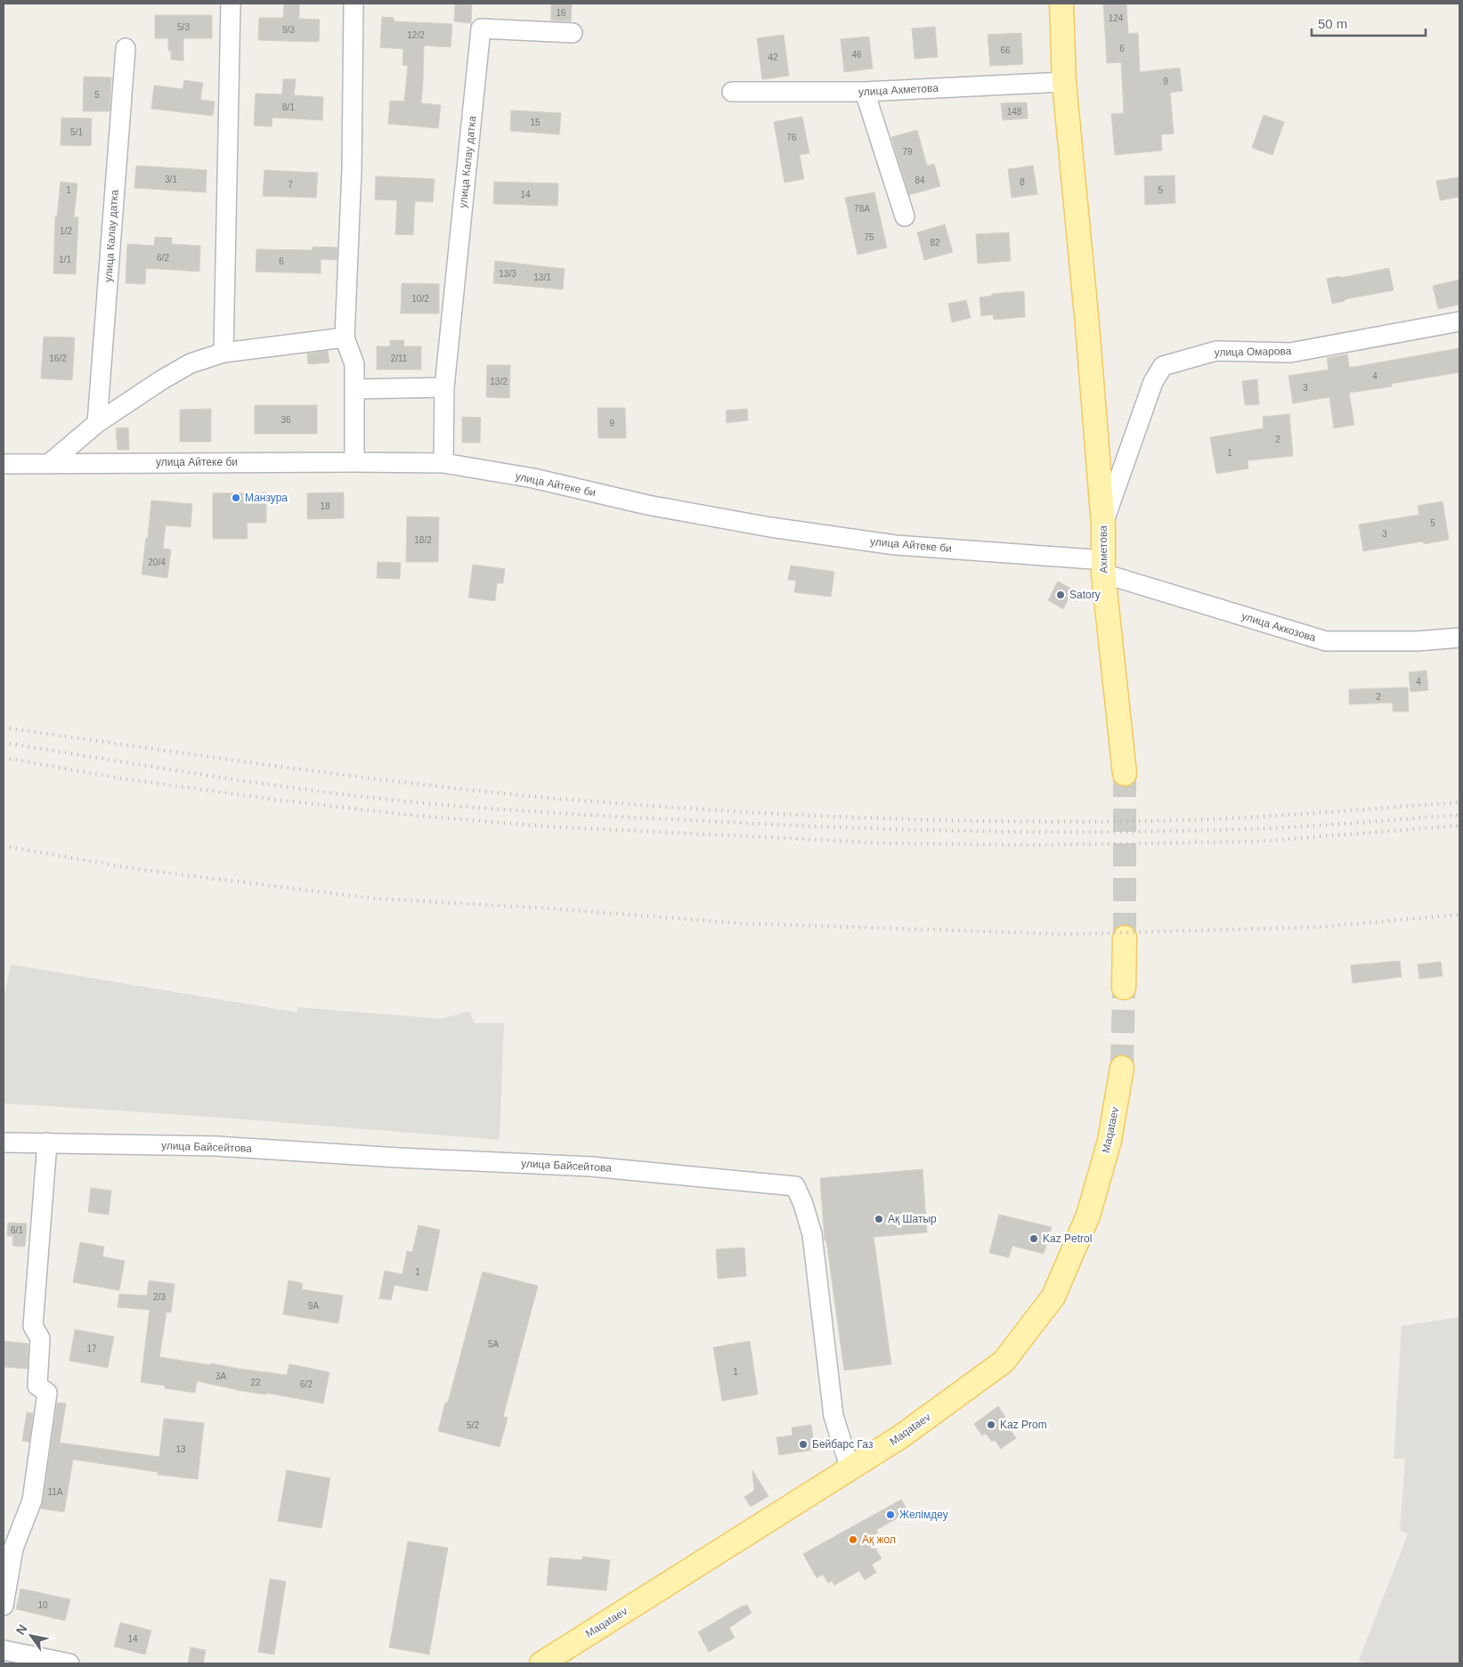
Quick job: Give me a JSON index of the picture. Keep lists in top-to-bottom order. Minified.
{"streets":{"main road":["Ахметова","Maqataev"],"street":["улица Ахметова","улица Калау датка","улица Омарова","улица Айтеке би","улица Аккозова","улица Байсейтова"]},"crossings":[["улица Ахметова","Ахметова"],["улица Калау датка","улица Айтеке би"],["улица Омарова","Ахметова"],["улица Айтеке би","Ахметова"],["улица Айтеке би","улица Аккозова"],["Ахметова","улица Аккозова"],["Maqataev","улица Байсейтова"]],"places":["Манзура","Satory","Ақ Шатыр","Kaz Petrol","Kaz Prom","Бейбарс Газ","Желімдеу","Ақ жол"],"house_numbers":["16","124","5/3","9/3","12/2","6","66","46","42","9","5","8/1","148","15","5/1","76","79","3/1","84","8","7","1","5","14","78А","1/2","75","82","6/2","1/1","6","13/3","13/1","10/2","16/2","2/11","4","13/2","3","36","9","2","1","18","5","3","18/2","20/4","4","2","6/1","1","2/3","9А","5А","17","1","3А","22","6/2","5/2","13","11А","10","14"],"scale_bar":"50 m","north":"top left"}
